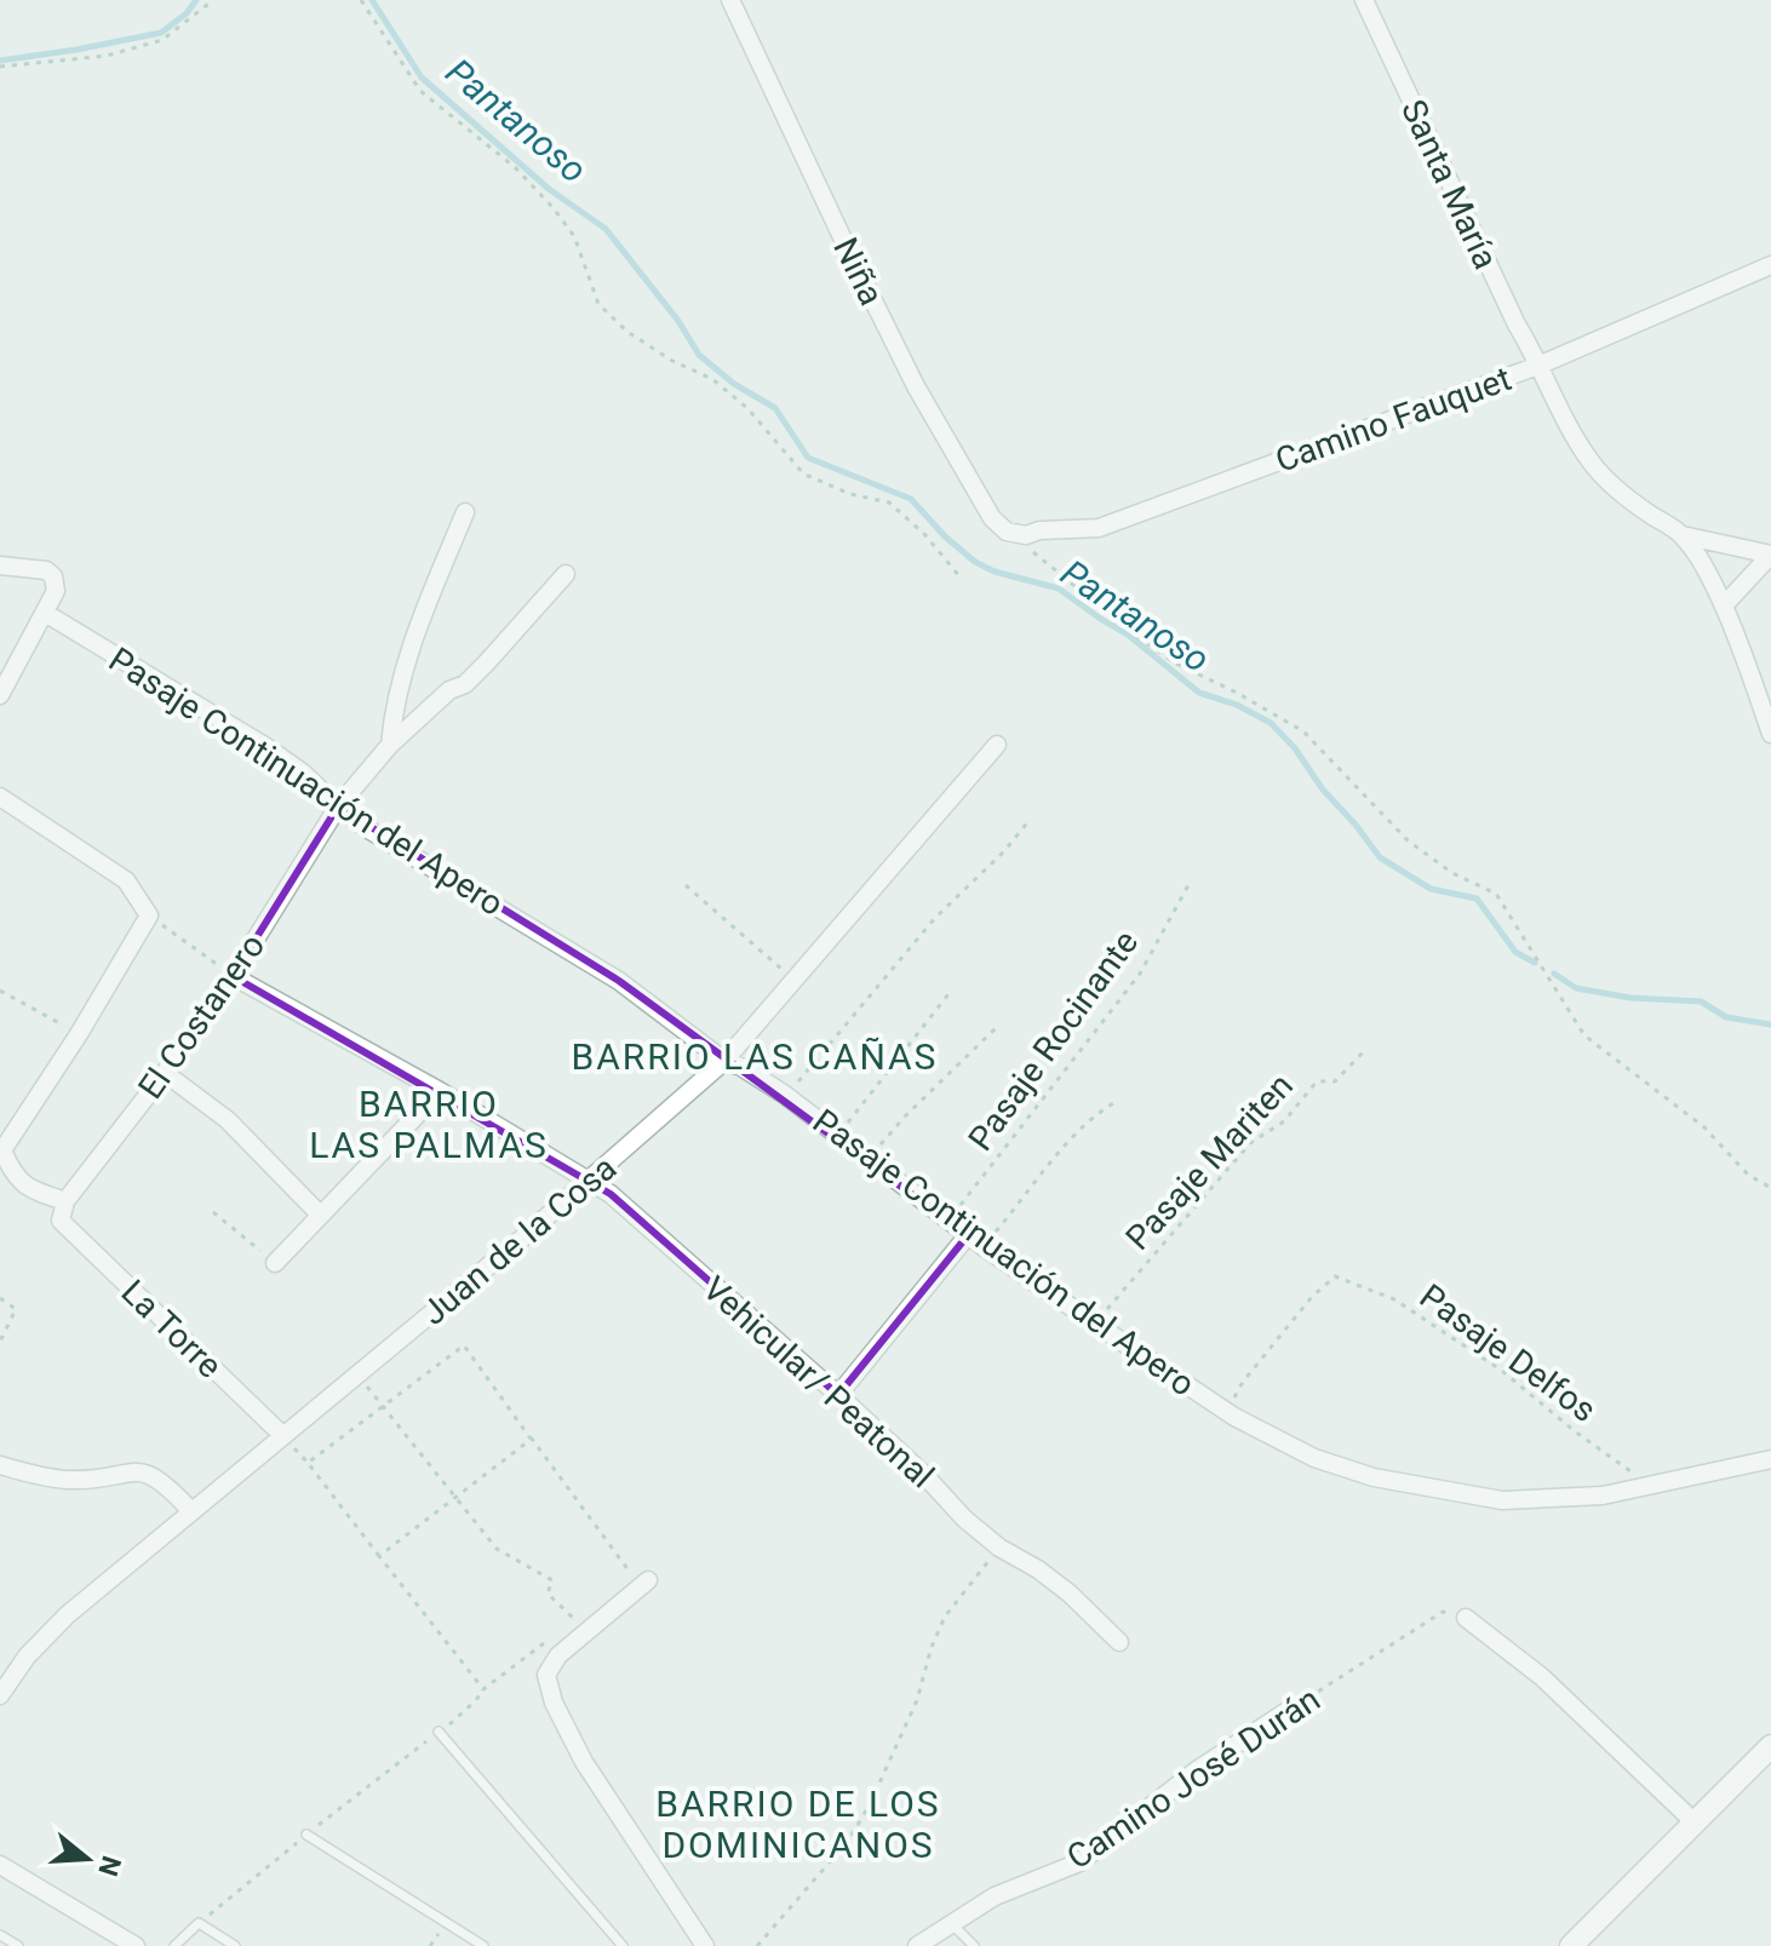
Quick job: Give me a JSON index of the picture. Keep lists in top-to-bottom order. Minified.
{"streets":{"street":["Santa María","Niña","Camino Fauquet","Pasaje Continuación del Apero","El Costanero","Juan de la Cosa","La Torre","Vehicular/ Peatonal","Camino José Durán"],"path":["Pasaje Rocinante","Pasaje Mariten","Pasaje Delfos"]},"crossings":[["Santa María","Camino Fauquet"],["Niña","Camino Fauquet"],["Pasaje Continuación del Apero","El Costanero"],["Pasaje Continuación del Apero","Pasaje Rocinante"],["Pasaje Continuación del Apero","Pasaje Mariten"],["Pasaje Continuación del Apero","Juan de la Cosa"],["Pasaje Continuación del Apero","Pasaje Delfos"],["El Costanero","La Torre"],["El Costanero","Vehicular/ Peatonal"],["Juan de la Cosa","La Torre"],["Juan de la Cosa","Vehicular/ Peatonal"]],"districts":["BARRIO LAS CAÑAS","BARRIO LAS PALMAS","BARRIO DE LOS DOMINICANOS"],"water":["Pantanoso"],"north":"right"}
